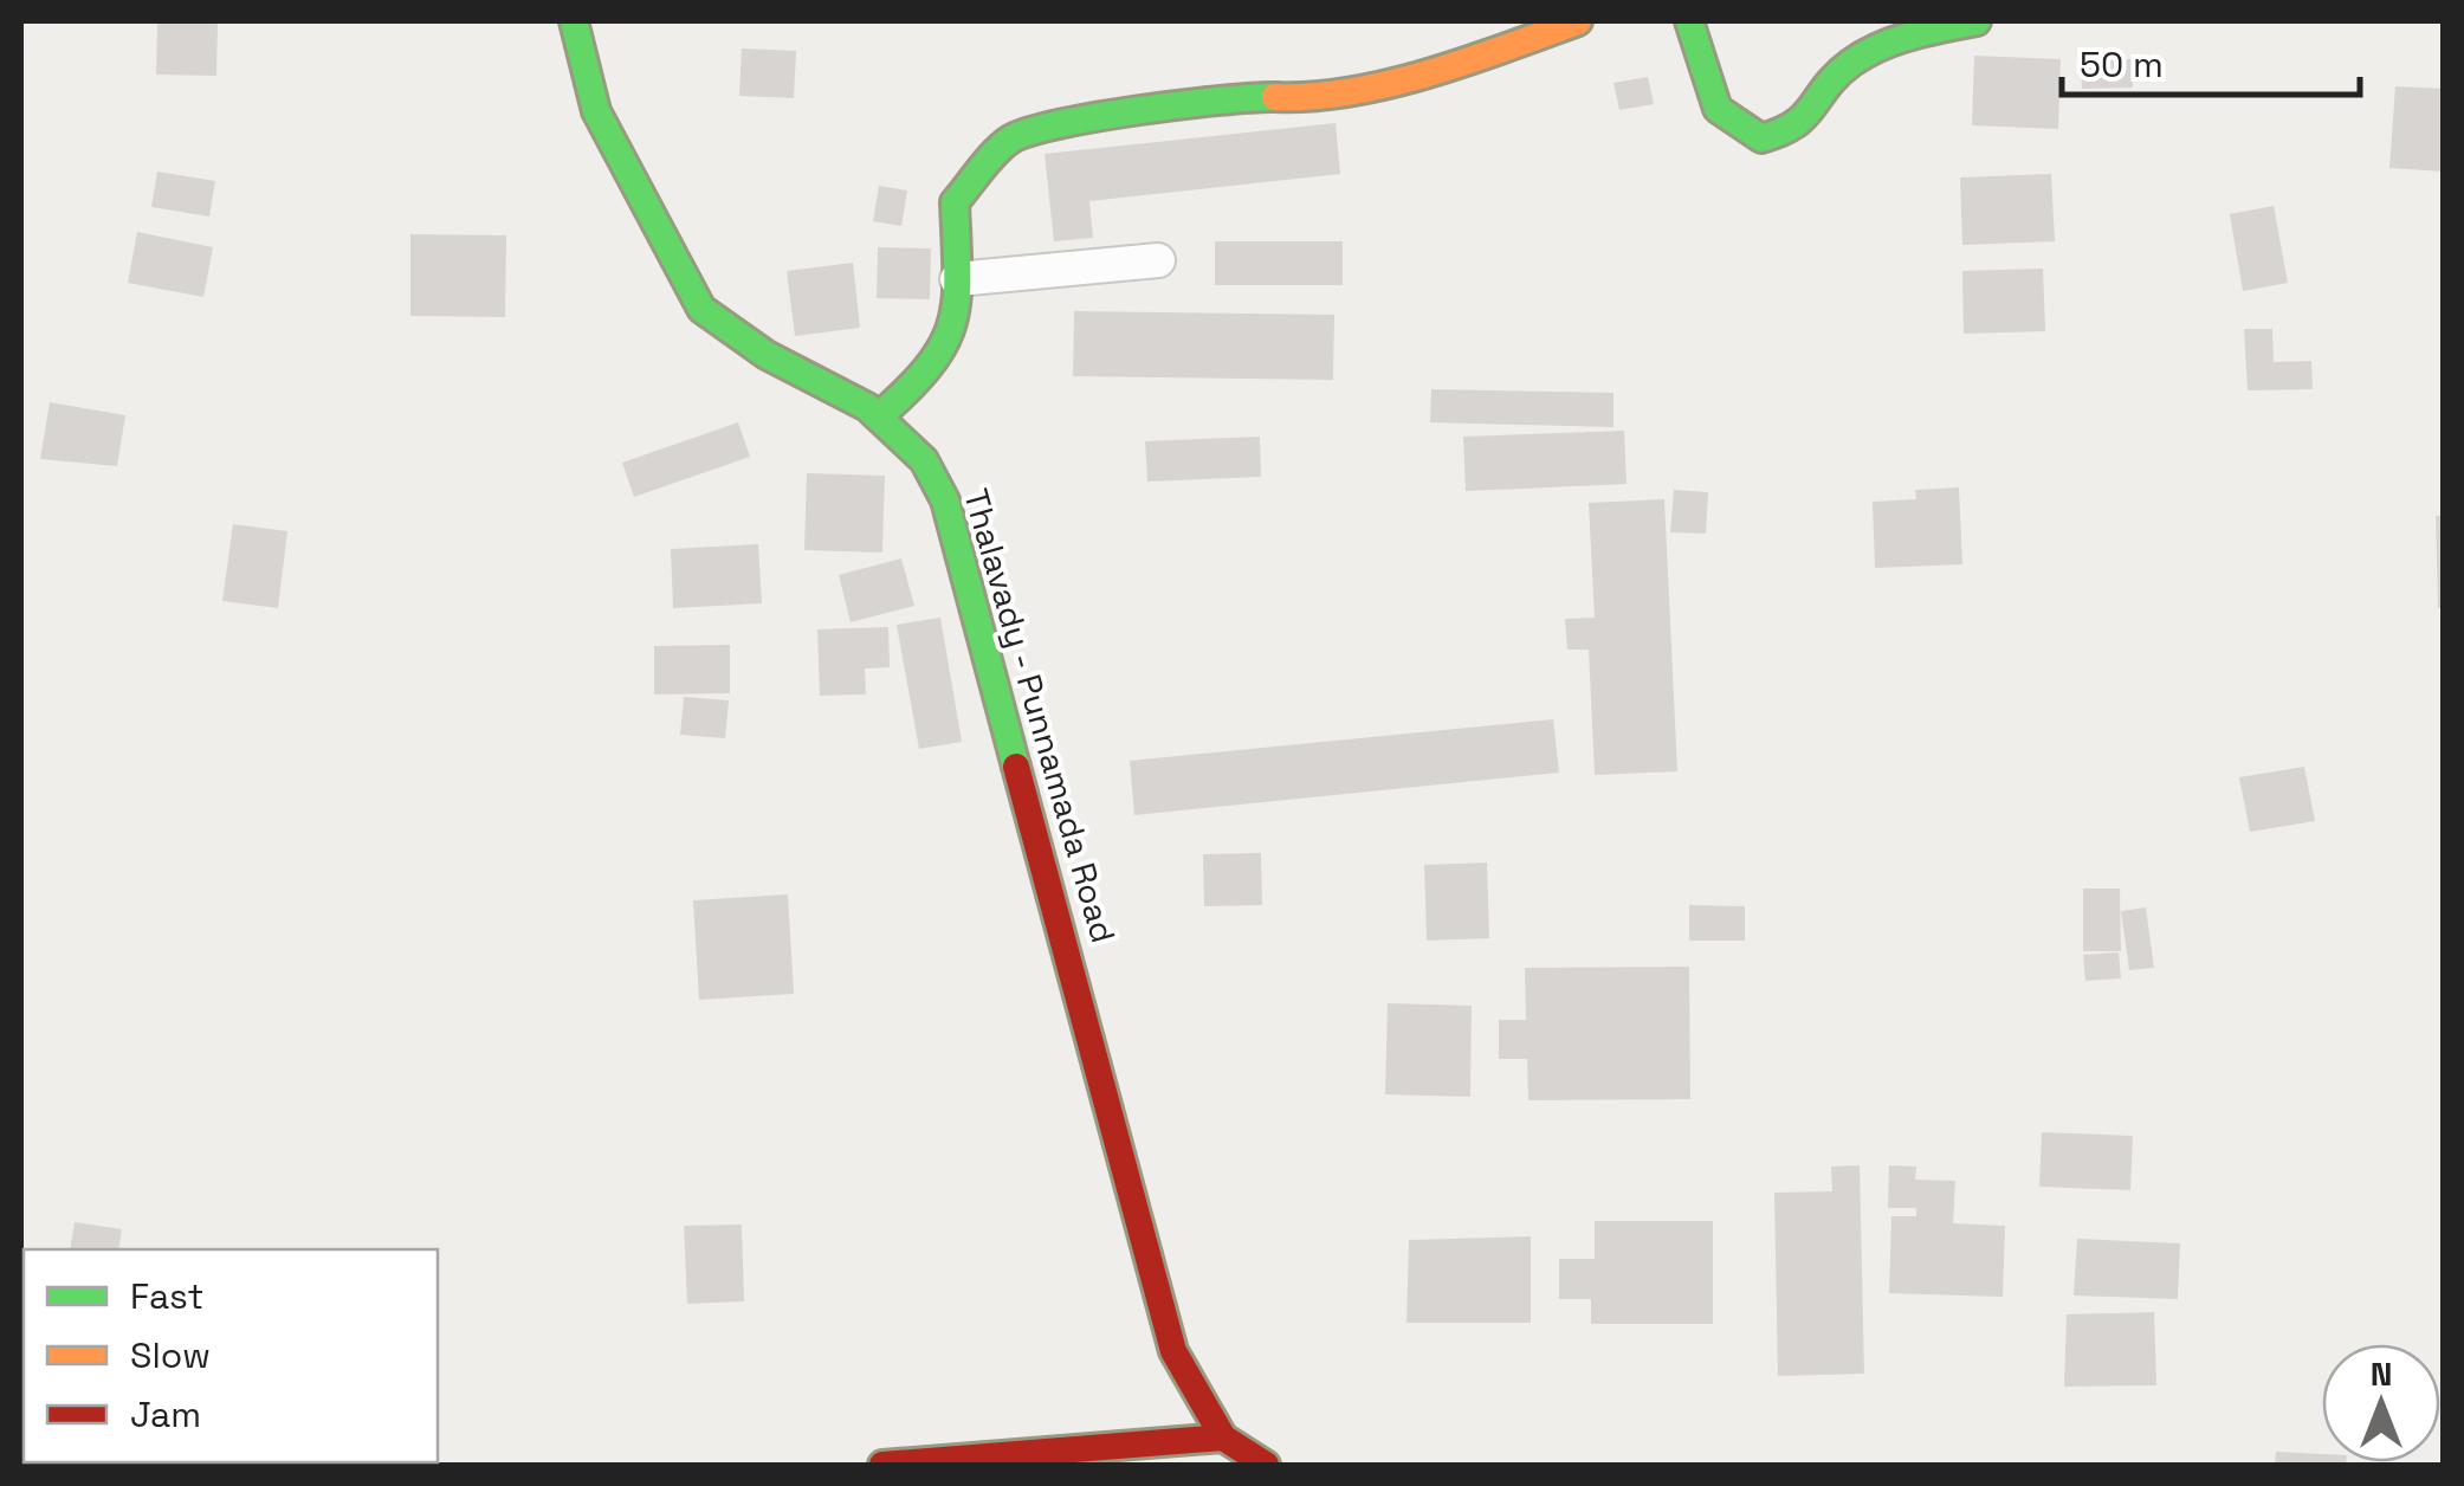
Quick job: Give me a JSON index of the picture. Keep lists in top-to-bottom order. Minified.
{"streets":{"main road":["Thalavady - Punnamada Road"]},"legend":["Fast","Slow","Jam"],"scale_bar":"50 m","north":"top"}
